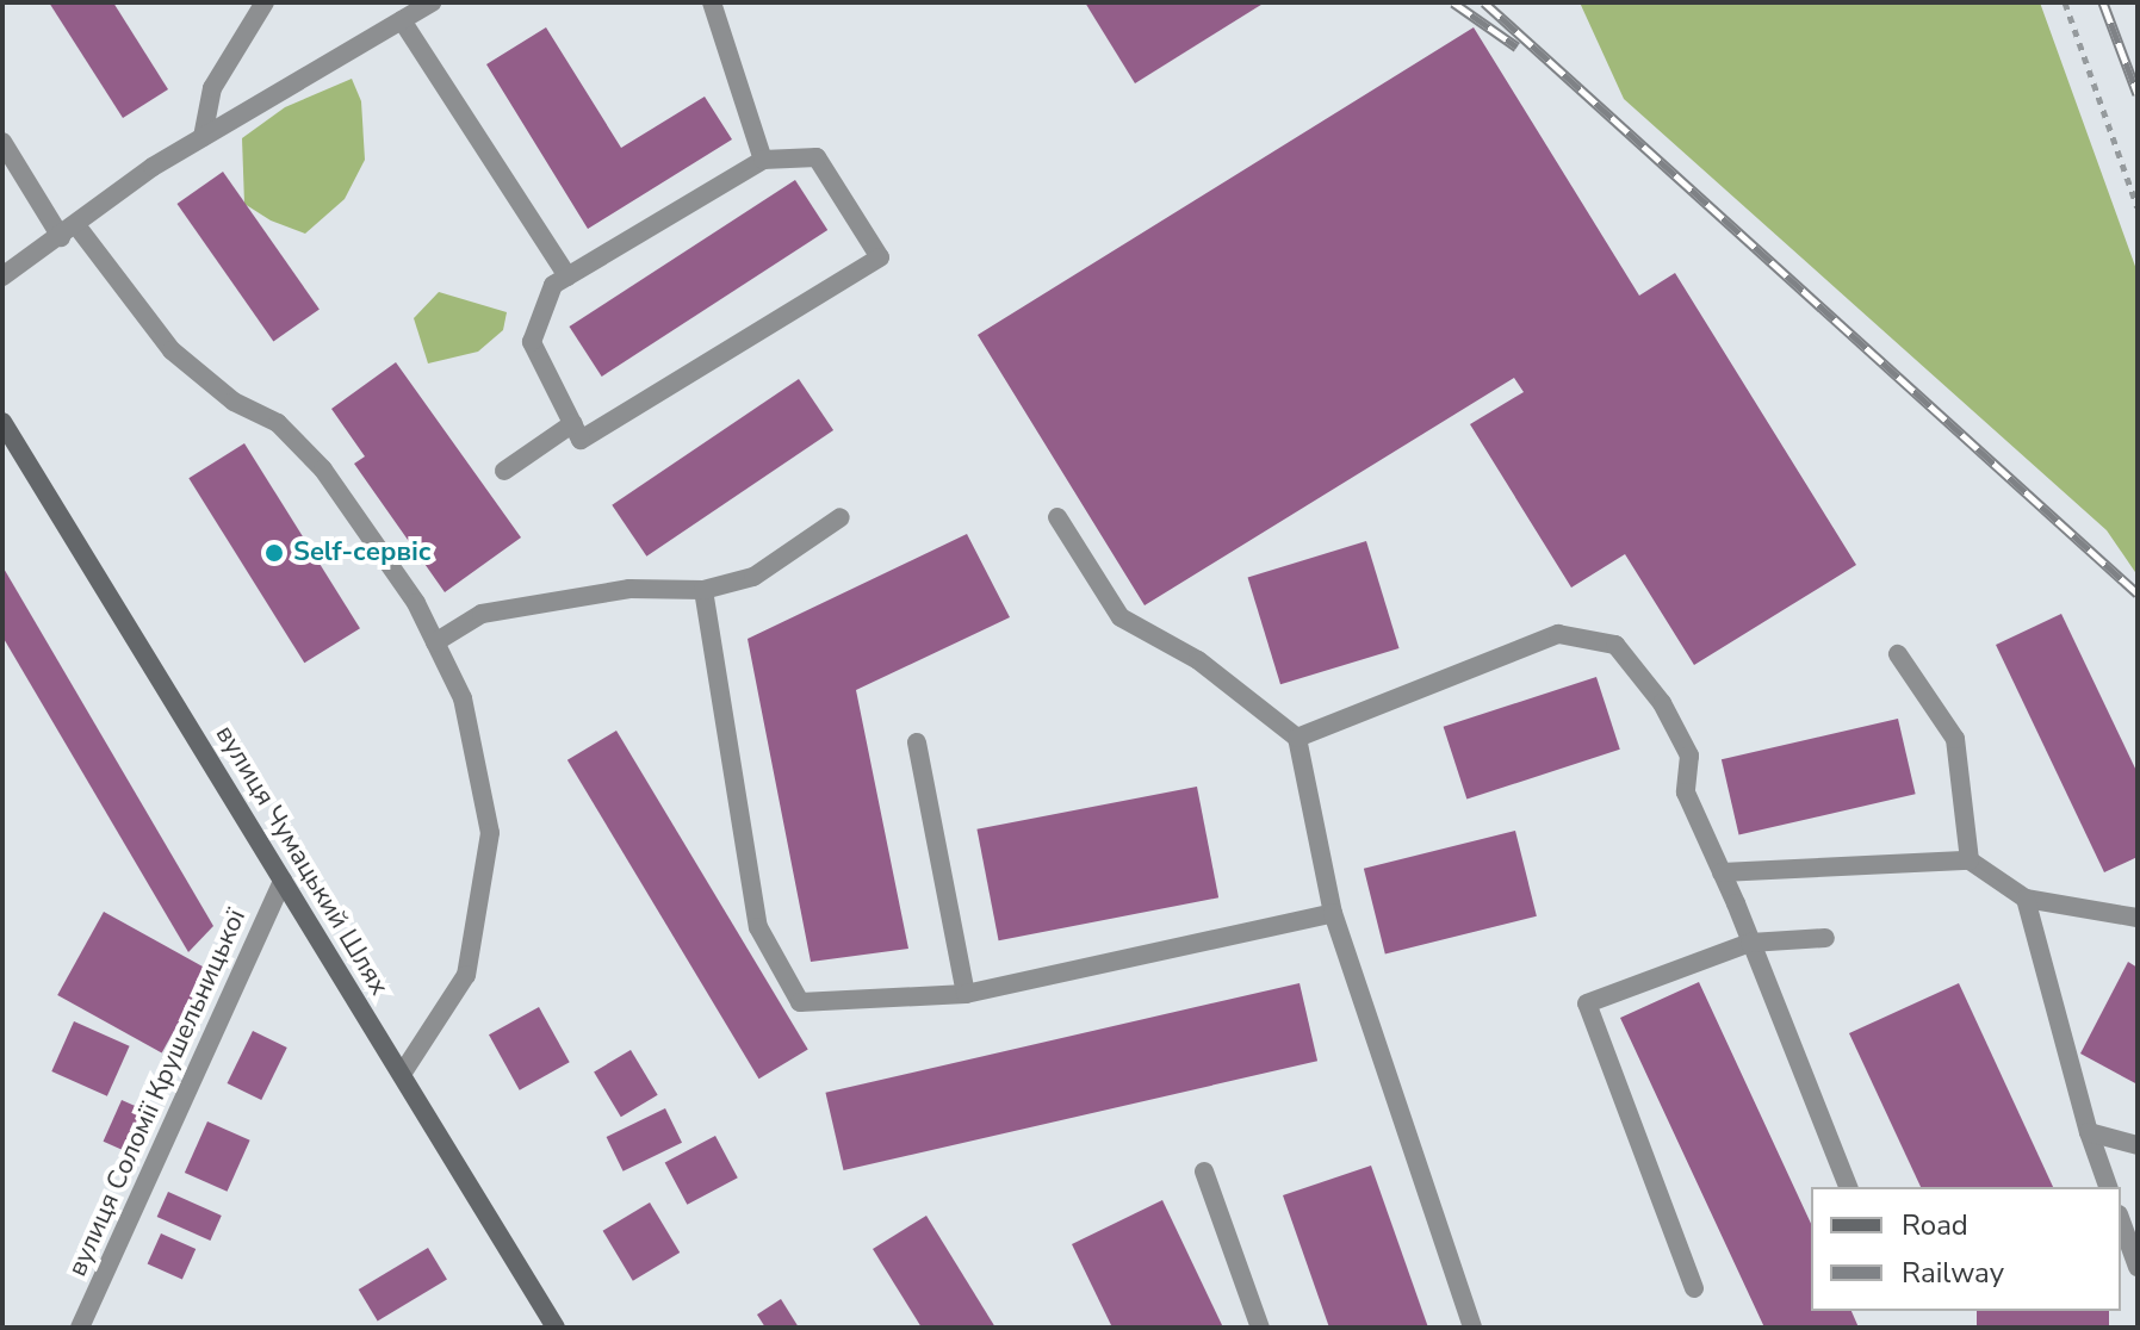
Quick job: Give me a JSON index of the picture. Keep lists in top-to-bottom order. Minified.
{"streets":{"main road":["вулиця Чумацький Шлях"],"street":["вулиця Соломії Крушельницької"]},"crossings":[["вулиця Чумацький Шлях","вулиця Соломії Крушельницької"]],"places":["Self-сервіс"],"legend":["Road","Railway"]}
